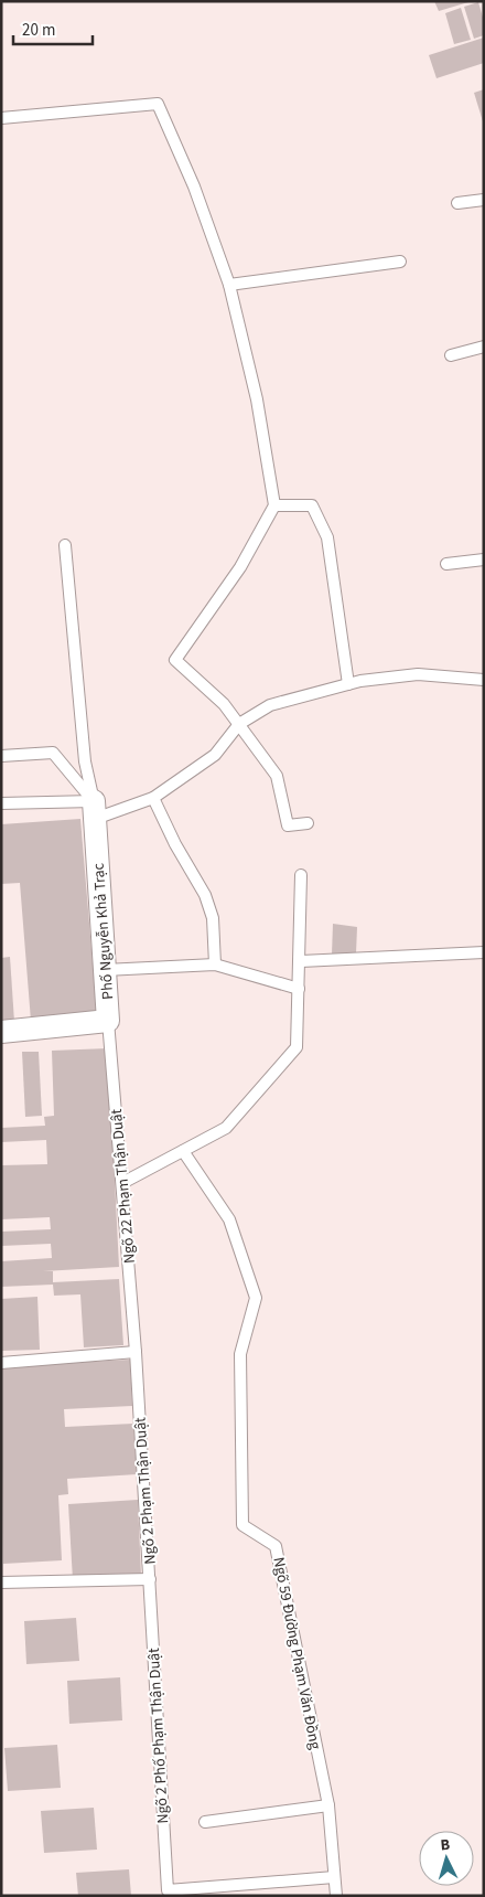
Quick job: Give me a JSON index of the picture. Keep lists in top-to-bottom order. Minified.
{"streets":{"street":["Phố Nguyễn Khả Trạc"],"lane":["Ngõ 22 Phạm Thận Duật","Ngõ 2 Phạm Thận Duật","Ngõ 59 Đường Phạm Văn Đồng","Ngõ 2 Phố Phạm Thận Duật"]},"crossings":[["Phố Nguyễn Khả Trạc","Ngõ 22 Phạm Thận Duật"],["Ngõ 22 Phạm Thận Duật","Ngõ 2 Phạm Thận Duật"],["Ngõ 2 Phạm Thận Duật","Ngõ 2 Phố Phạm Thận Duật"],["Ngõ 59 Đường Phạm Văn Đồng","Ngõ 2 Phố Phạm Thận Duật"]],"scale_bar":"20 m","north":"top"}
